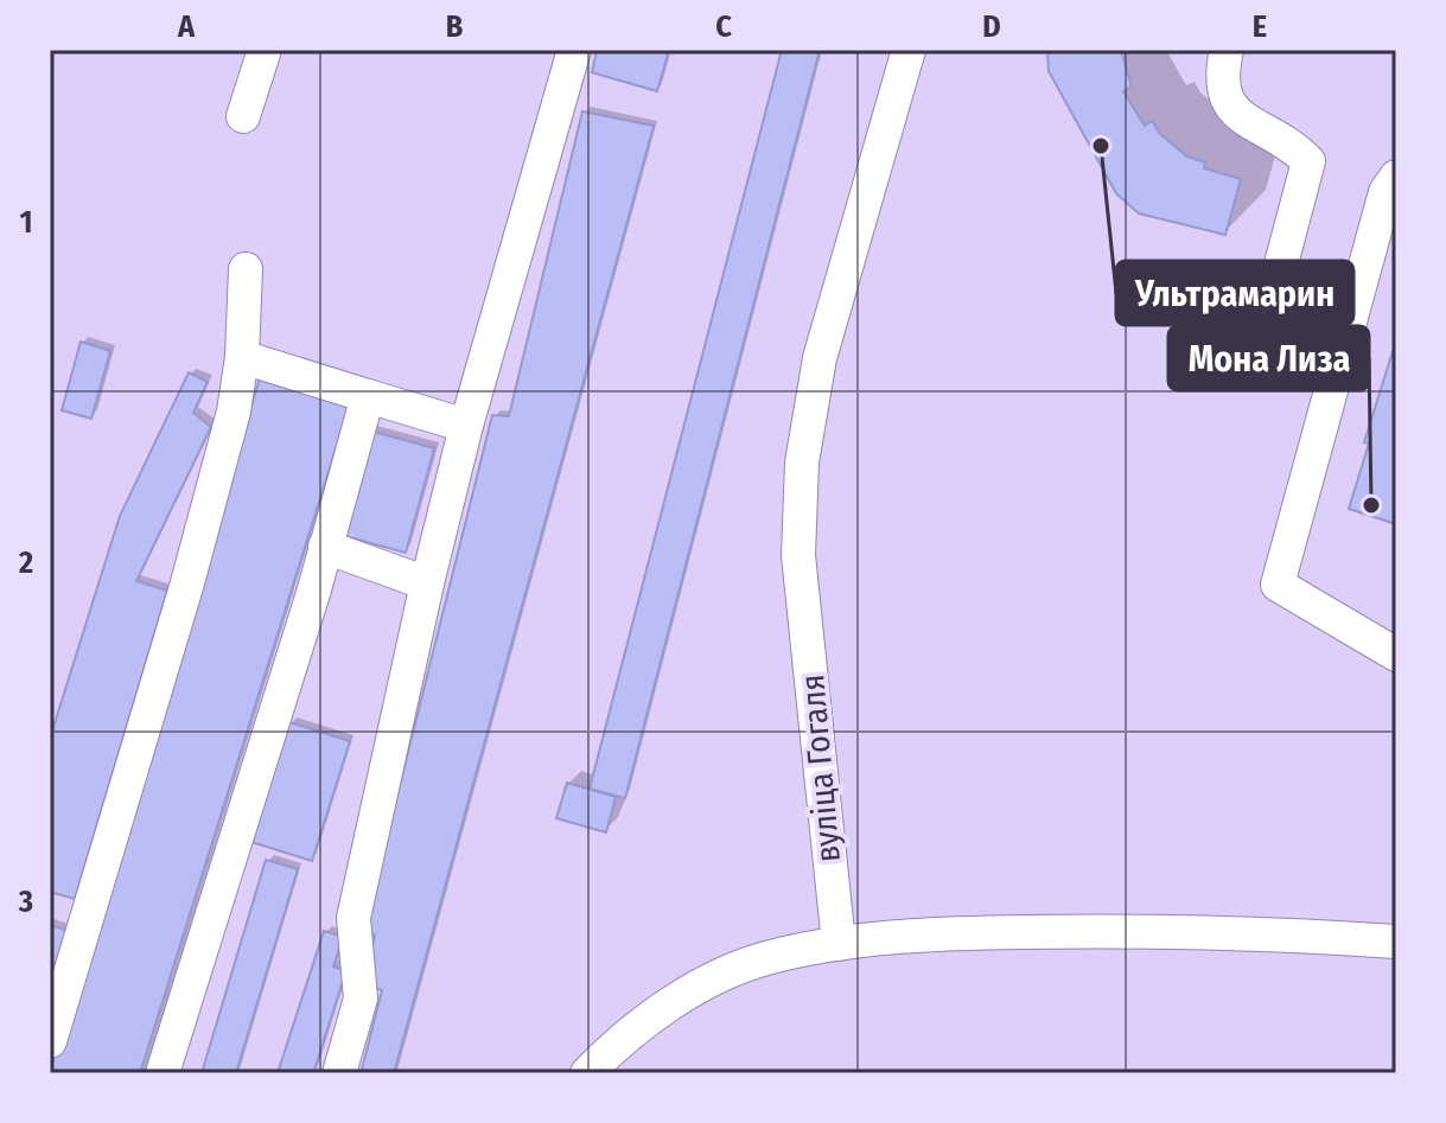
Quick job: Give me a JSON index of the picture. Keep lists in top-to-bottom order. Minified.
{"streets":{"street":["вуліца Гогаля"]},"places":["Ультрамарин","Мона Лиза"],"grid":{"columns":["A","B","C","D","E"],"rows":["1","2","3"]}}
